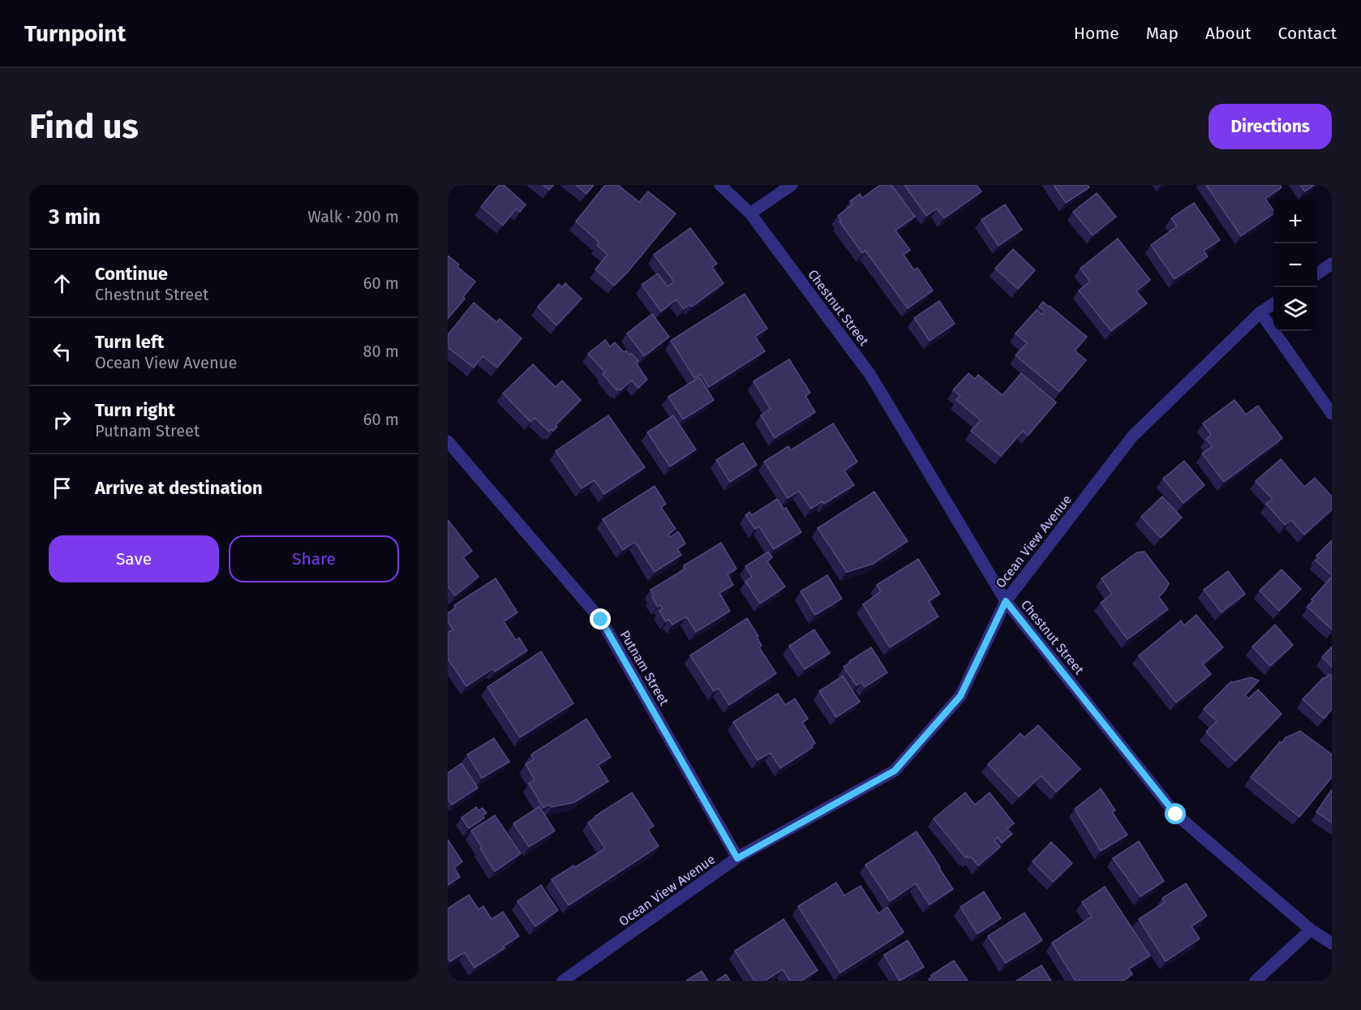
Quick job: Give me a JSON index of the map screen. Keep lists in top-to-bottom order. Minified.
{"streets":{"street":["Chestnut Street","Ocean View Avenue","Putnam Street"]},"crossings":[["Chestnut Street","Ocean View Avenue"],["Ocean View Avenue","Putnam Street"]],"page":{"header":"Turnpoint","nav":["Home","Map","About","Contact"],"buttons":["Directions",["Save","Share"]],"title":"Find us","heading":["3 min","Walk · 200 m"],"map_buttons":["+","−"],"list":[["Continue","Chestnut Street","60 m"],["Turn left","Ocean View Avenue","80 m"],["Turn right","Putnam Street","60 m"],"Arrive at destination"]}}
